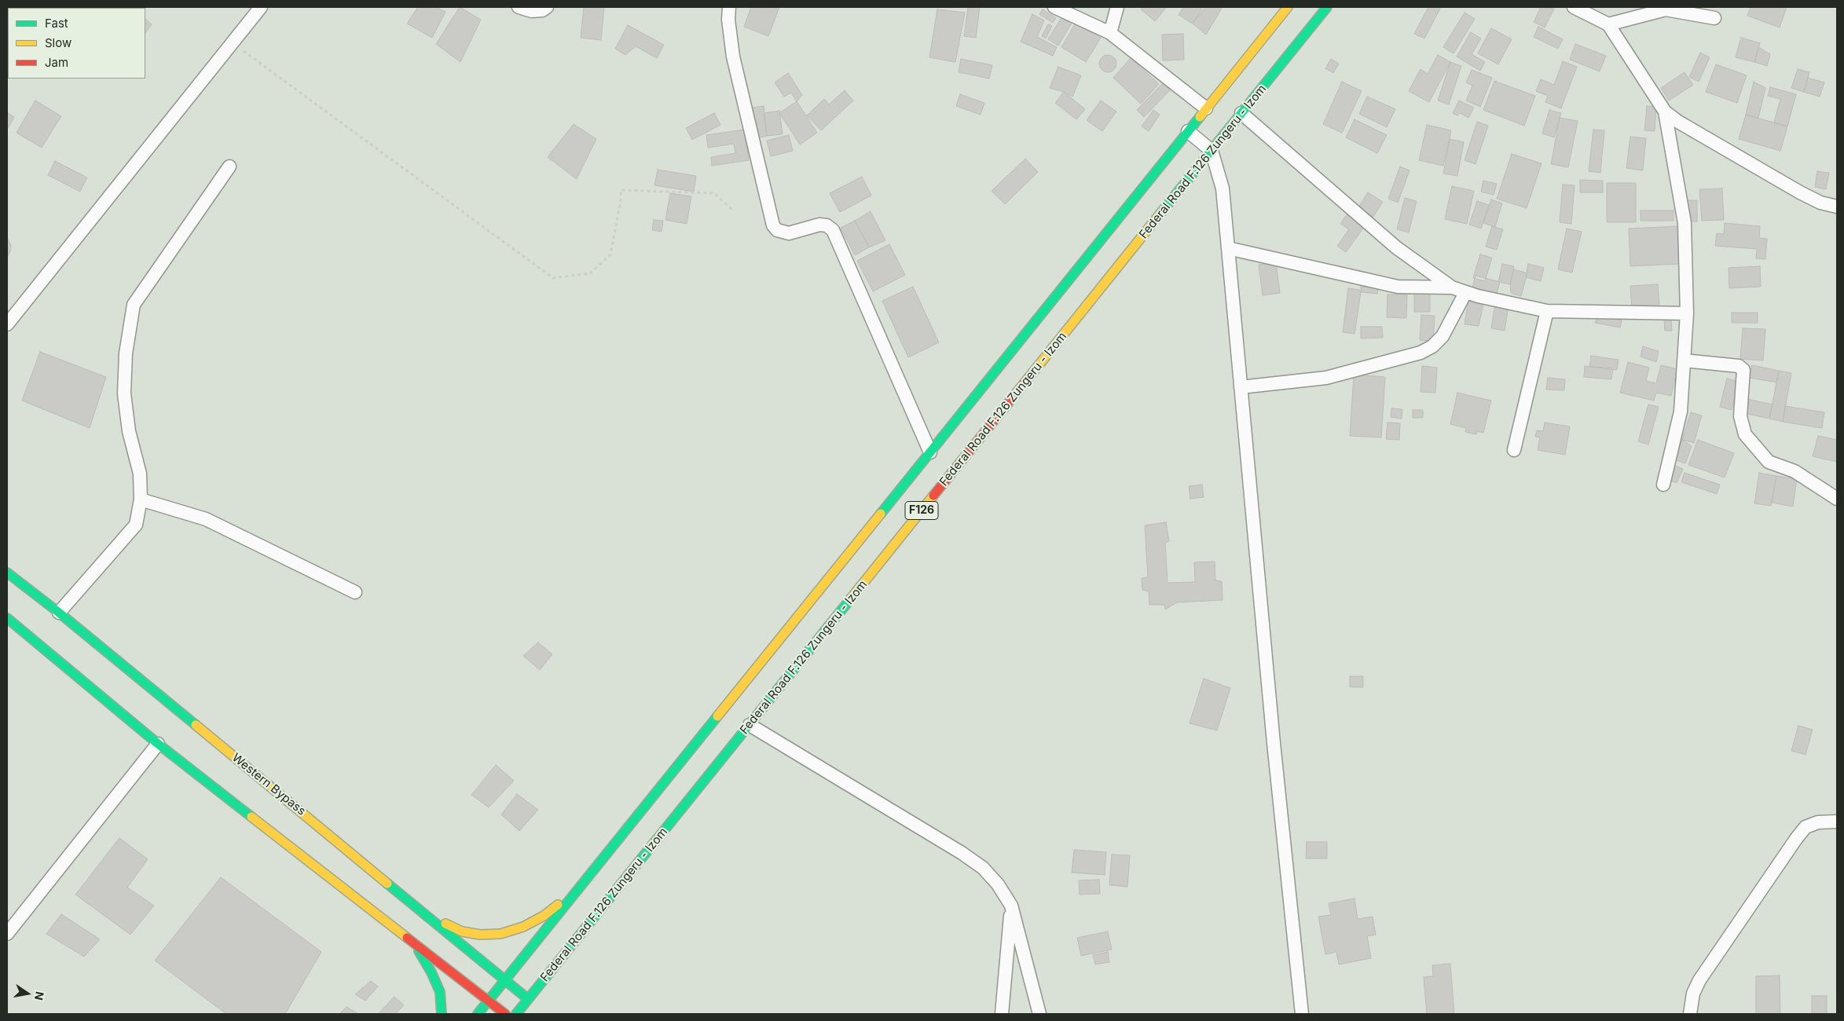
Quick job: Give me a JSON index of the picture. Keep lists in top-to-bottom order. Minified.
{"streets":{"main road":["Federal Road F.126 Zungeru - Izom","F126","Western Bypass"]},"crossings":[["Federal Road F.126 Zungeru - Izom","Western Bypass"],["F126","Western Bypass"]],"legend":["Fast","Slow","Jam"],"north":"right"}
